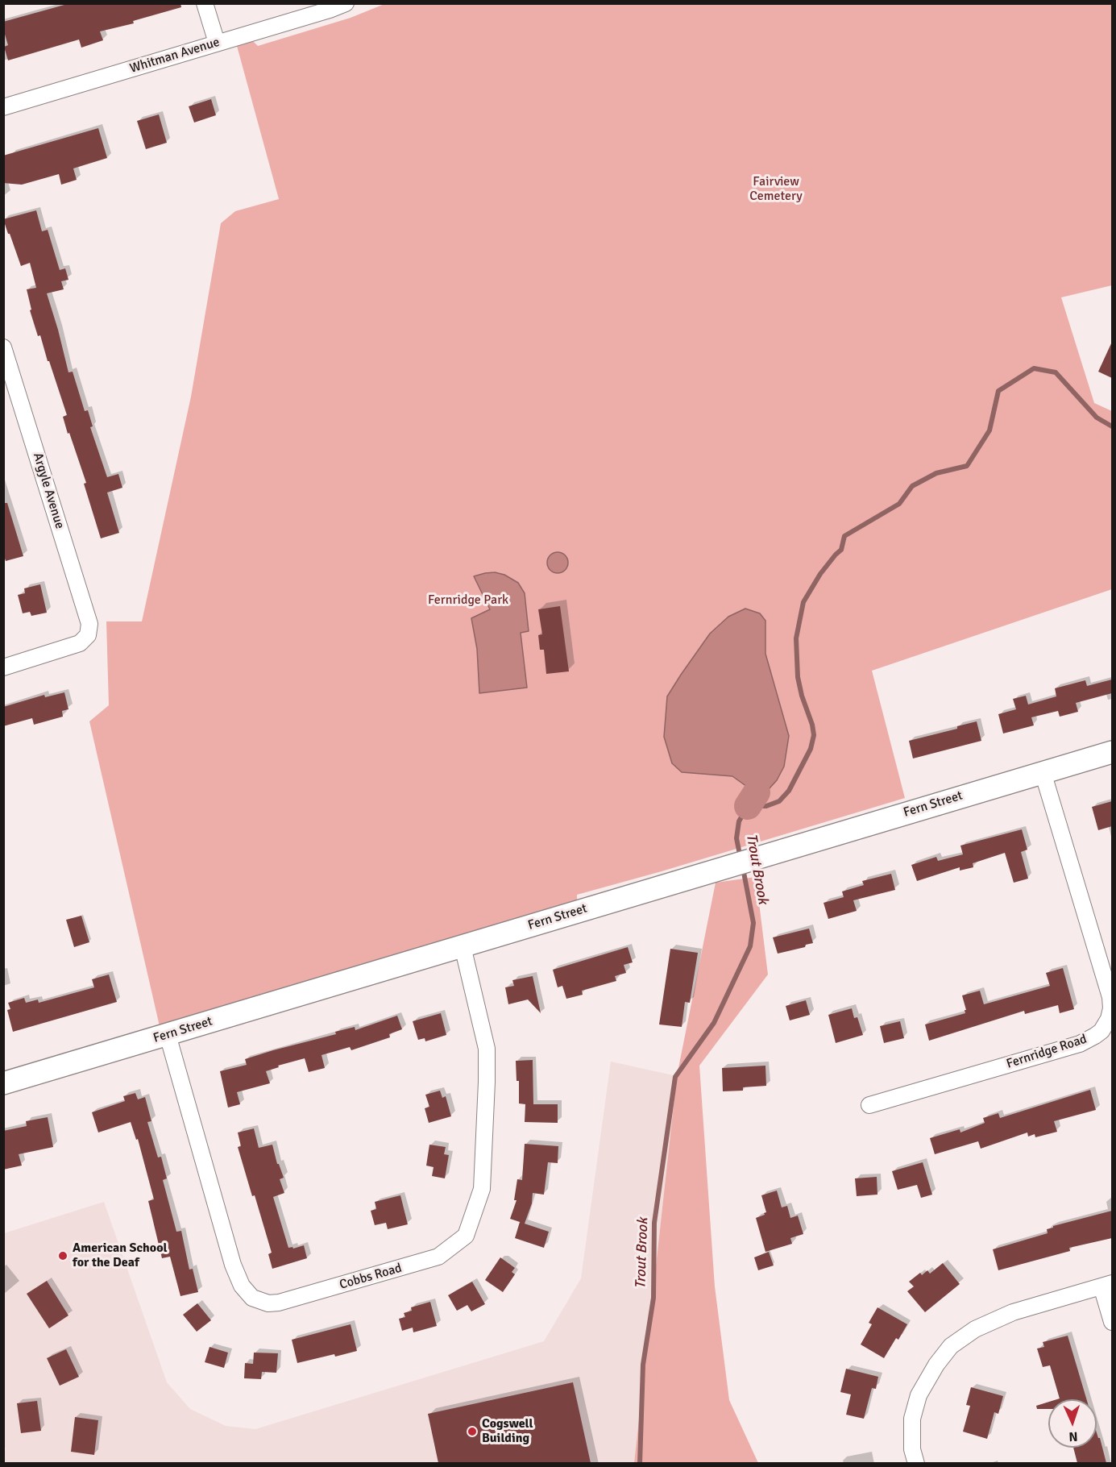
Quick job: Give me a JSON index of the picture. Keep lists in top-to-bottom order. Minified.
{"streets":{"street":["Whitman Avenue","Argyle Avenue","Fern Street","Fernridge Road","Cobbs Road"]},"crossings":[["Fern Street","Fernridge Road"],["Fern Street","Cobbs Road"]],"water":["Trout Brook"],"parks":["Fairview Cemetery","Fernridge Park"],"places":["American School for the Deaf","Cogswell Building"],"north":"bottom"}
